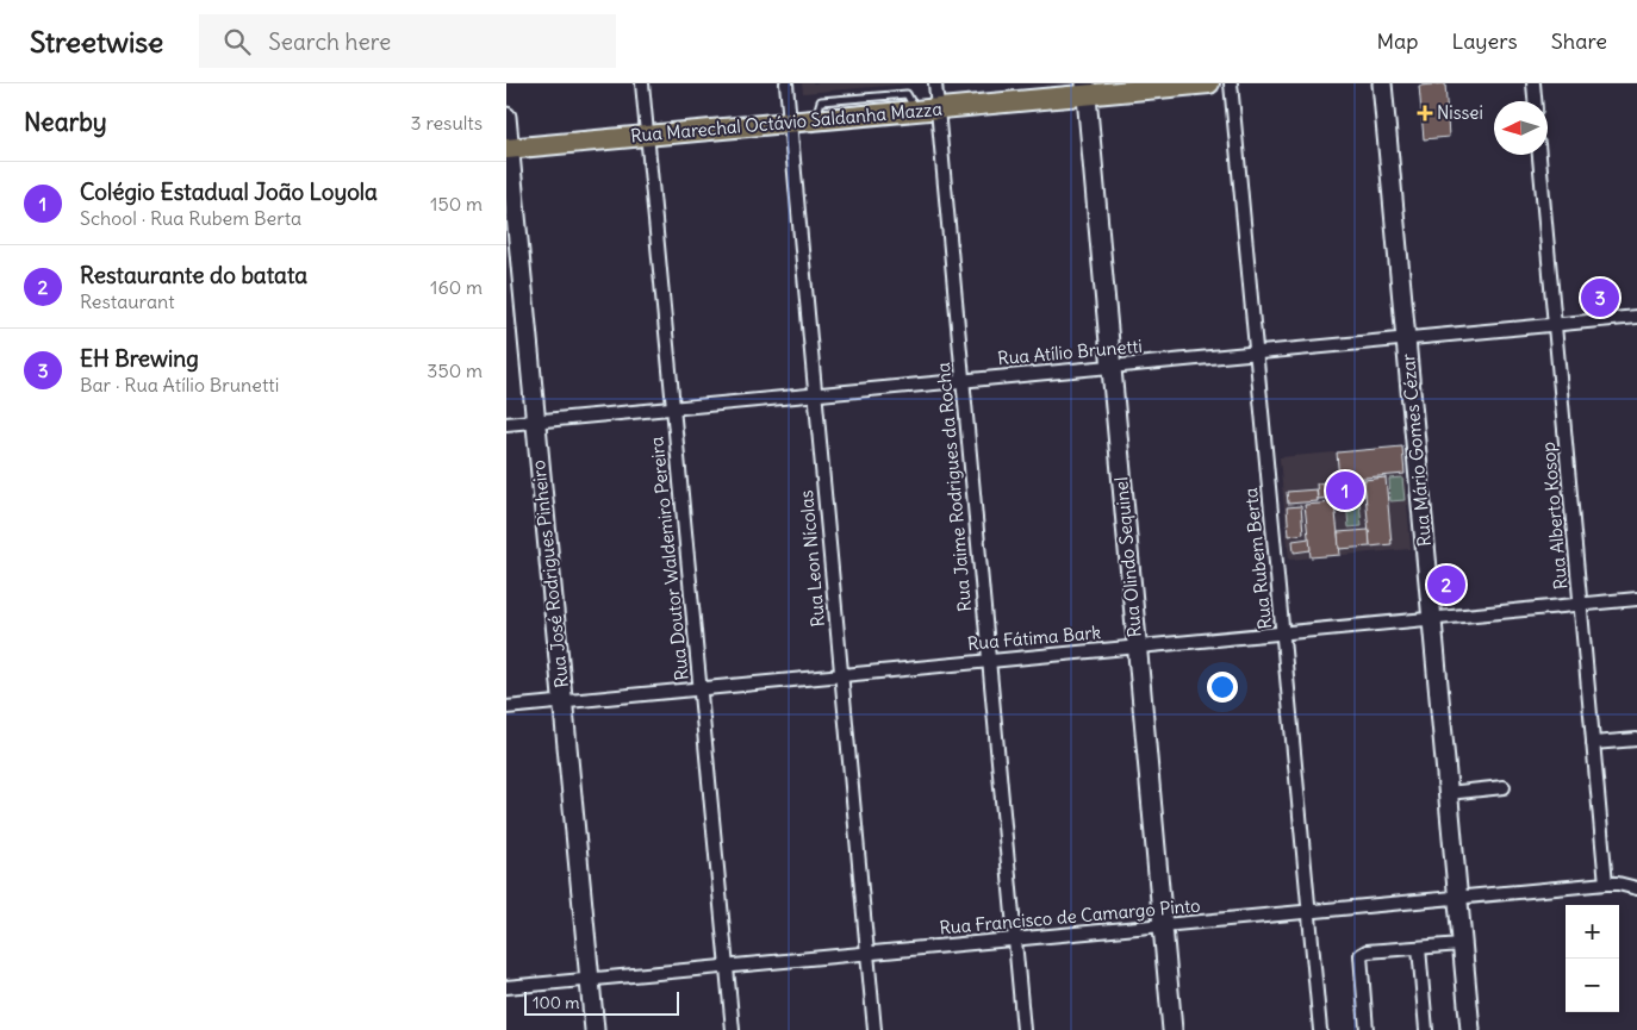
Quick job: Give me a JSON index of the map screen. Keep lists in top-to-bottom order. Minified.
{"streets":{"main road":["Rua Marechal Octávio Saldanha Mazza"],"street":["Rua Atílio Brunetti","Rua Mário Gomes Cézar","Rua Jaime Rodrigues da Rocha","Rua Alberto Kosop","Rua Olindo Sequinel","Rua Doutor Waldemiro Pereira","Rua Leon Nícolas","Rua Rubem Berta","Rua José Rodrigues Pinheiro","Rua Fátima Bark","Rua Francisco de Camargo Pinto"]},"crossings":[["Rua Marechal Octávio Saldanha Mazza","Rua Jaime Rodrigues da Rocha"],["Rua Marechal Octávio Saldanha Mazza","Rua Olindo Sequinel"],["Rua Marechal Octávio Saldanha Mazza","Rua Doutor Waldemiro Pereira"],["Rua Marechal Octávio Saldanha Mazza","Rua Leon Nícolas"],["Rua Marechal Octávio Saldanha Mazza","Rua José Rodrigues Pinheiro"],["Rua Atílio Brunetti","Rua Mário Gomes Cézar"],["Rua Atílio Brunetti","Rua Jaime Rodrigues da Rocha"],["Rua Atílio Brunetti","Rua Alberto Kosop"],["Rua Atílio Brunetti","Rua Olindo Sequinel"],["Rua Atílio Brunetti","Rua Doutor Waldemiro Pereira"],["Rua Atílio Brunetti","Rua Leon Nícolas"],["Rua Atílio Brunetti","Rua Rubem Berta"],["Rua Atílio Brunetti","Rua José Rodrigues Pinheiro"],["Rua Mário Gomes Cézar","Rua Fátima Bark"],["Rua Mário Gomes Cézar","Rua Francisco de Camargo Pinto"],["Rua Jaime Rodrigues da Rocha","Rua Fátima Bark"],["Rua Jaime Rodrigues da Rocha","Rua Francisco de Camargo Pinto"],["Rua Alberto Kosop","Rua Fátima Bark"],["Rua Alberto Kosop","Rua Francisco de Camargo Pinto"],["Rua Olindo Sequinel","Rua Fátima Bark"],["Rua Olindo Sequinel","Rua Francisco de Camargo Pinto"],["Rua Doutor Waldemiro Pereira","Rua Fátima Bark"],["Rua Doutor Waldemiro Pereira","Rua Francisco de Camargo Pinto"],["Rua Leon Nícolas","Rua Fátima Bark"],["Rua Leon Nícolas","Rua Francisco de Camargo Pinto"],["Rua Rubem Berta","Rua Fátima Bark"],["Rua Rubem Berta","Rua Francisco de Camargo Pinto"],["Rua José Rodrigues Pinheiro","Rua Fátima Bark"],["Rua José Rodrigues Pinheiro","Rua Francisco de Camargo Pinto"]],"places":{"health":["Nissei"]},"scale_bar":"100 m","north":"left","page":{"header":"Streetwise","search":"Search here","nav":["Map","Layers","Share"],"heading":["Nearby","3 results"],"list":[{"mark":"1","name":"Colégio Estadual João Loyola","note":"School · Rua Rubem Berta","value":"150 m"},{"mark":"2","name":"Restaurante do batata","note":"Restaurant","value":"160 m"},{"mark":"3","name":"EH Brewing","note":"Bar · Rua Atílio Brunetti","value":"350 m"}],"pins":["3","1","2"],"map_buttons":["+","−"],"scale":"100 m"}}
